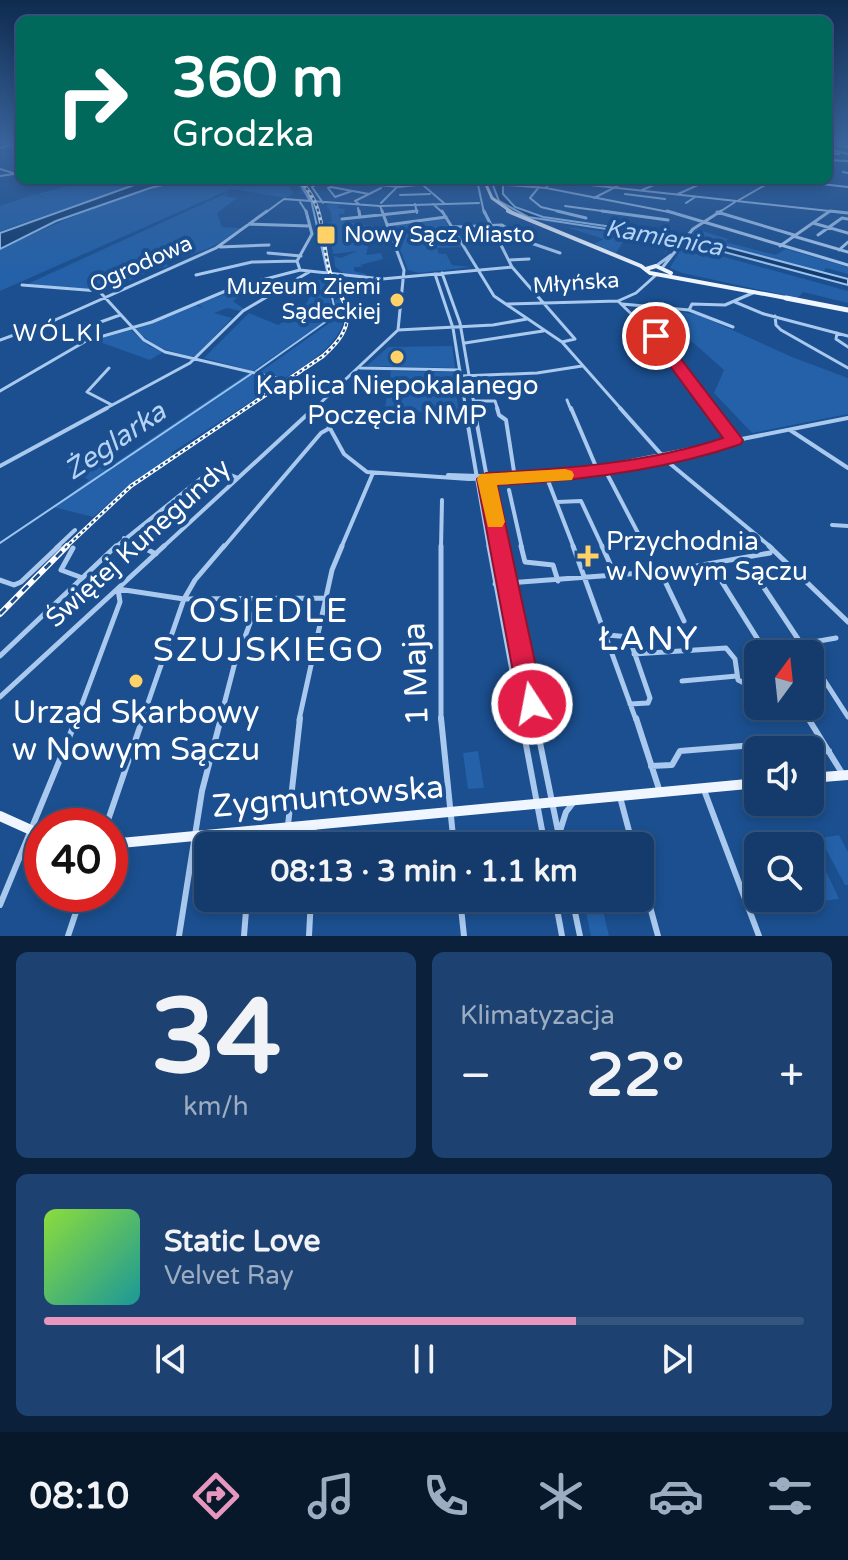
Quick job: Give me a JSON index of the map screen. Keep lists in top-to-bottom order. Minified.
{"streets":{"main road":["Zygmuntowska"],"street":["Ogrodowa","Młyńska","Świętej Kunegundy","1 Maja"]},"crossings":[["1 Maja","Zygmuntowska"]],"districts":["WÓLKI","OSIEDLE SZUJSKIEGO","ŁANY"],"water":["Kamienica","Żeglarka"],"places":{"transit":["Nowy Sącz Miasto"],"other":["Muzeum Ziemi Sądeckiej","Kaplica Niepokalanego Poczęcia NMP","Urząd Skarbowy w Nowym Sączu"],"health":["Przychodnia w Nowym Sączu"]},"north":"top","page":{"turn":["360 m","Grodzka"],"limit":"40","trip":"08:13 · 3 min · 1.1 km","tile":[["34","km/h"],"Klimatyzacja"],"heat":["−","22°","+"],"song":["Static Love","Velvet Ray"],"tabs":"08:10"}}
